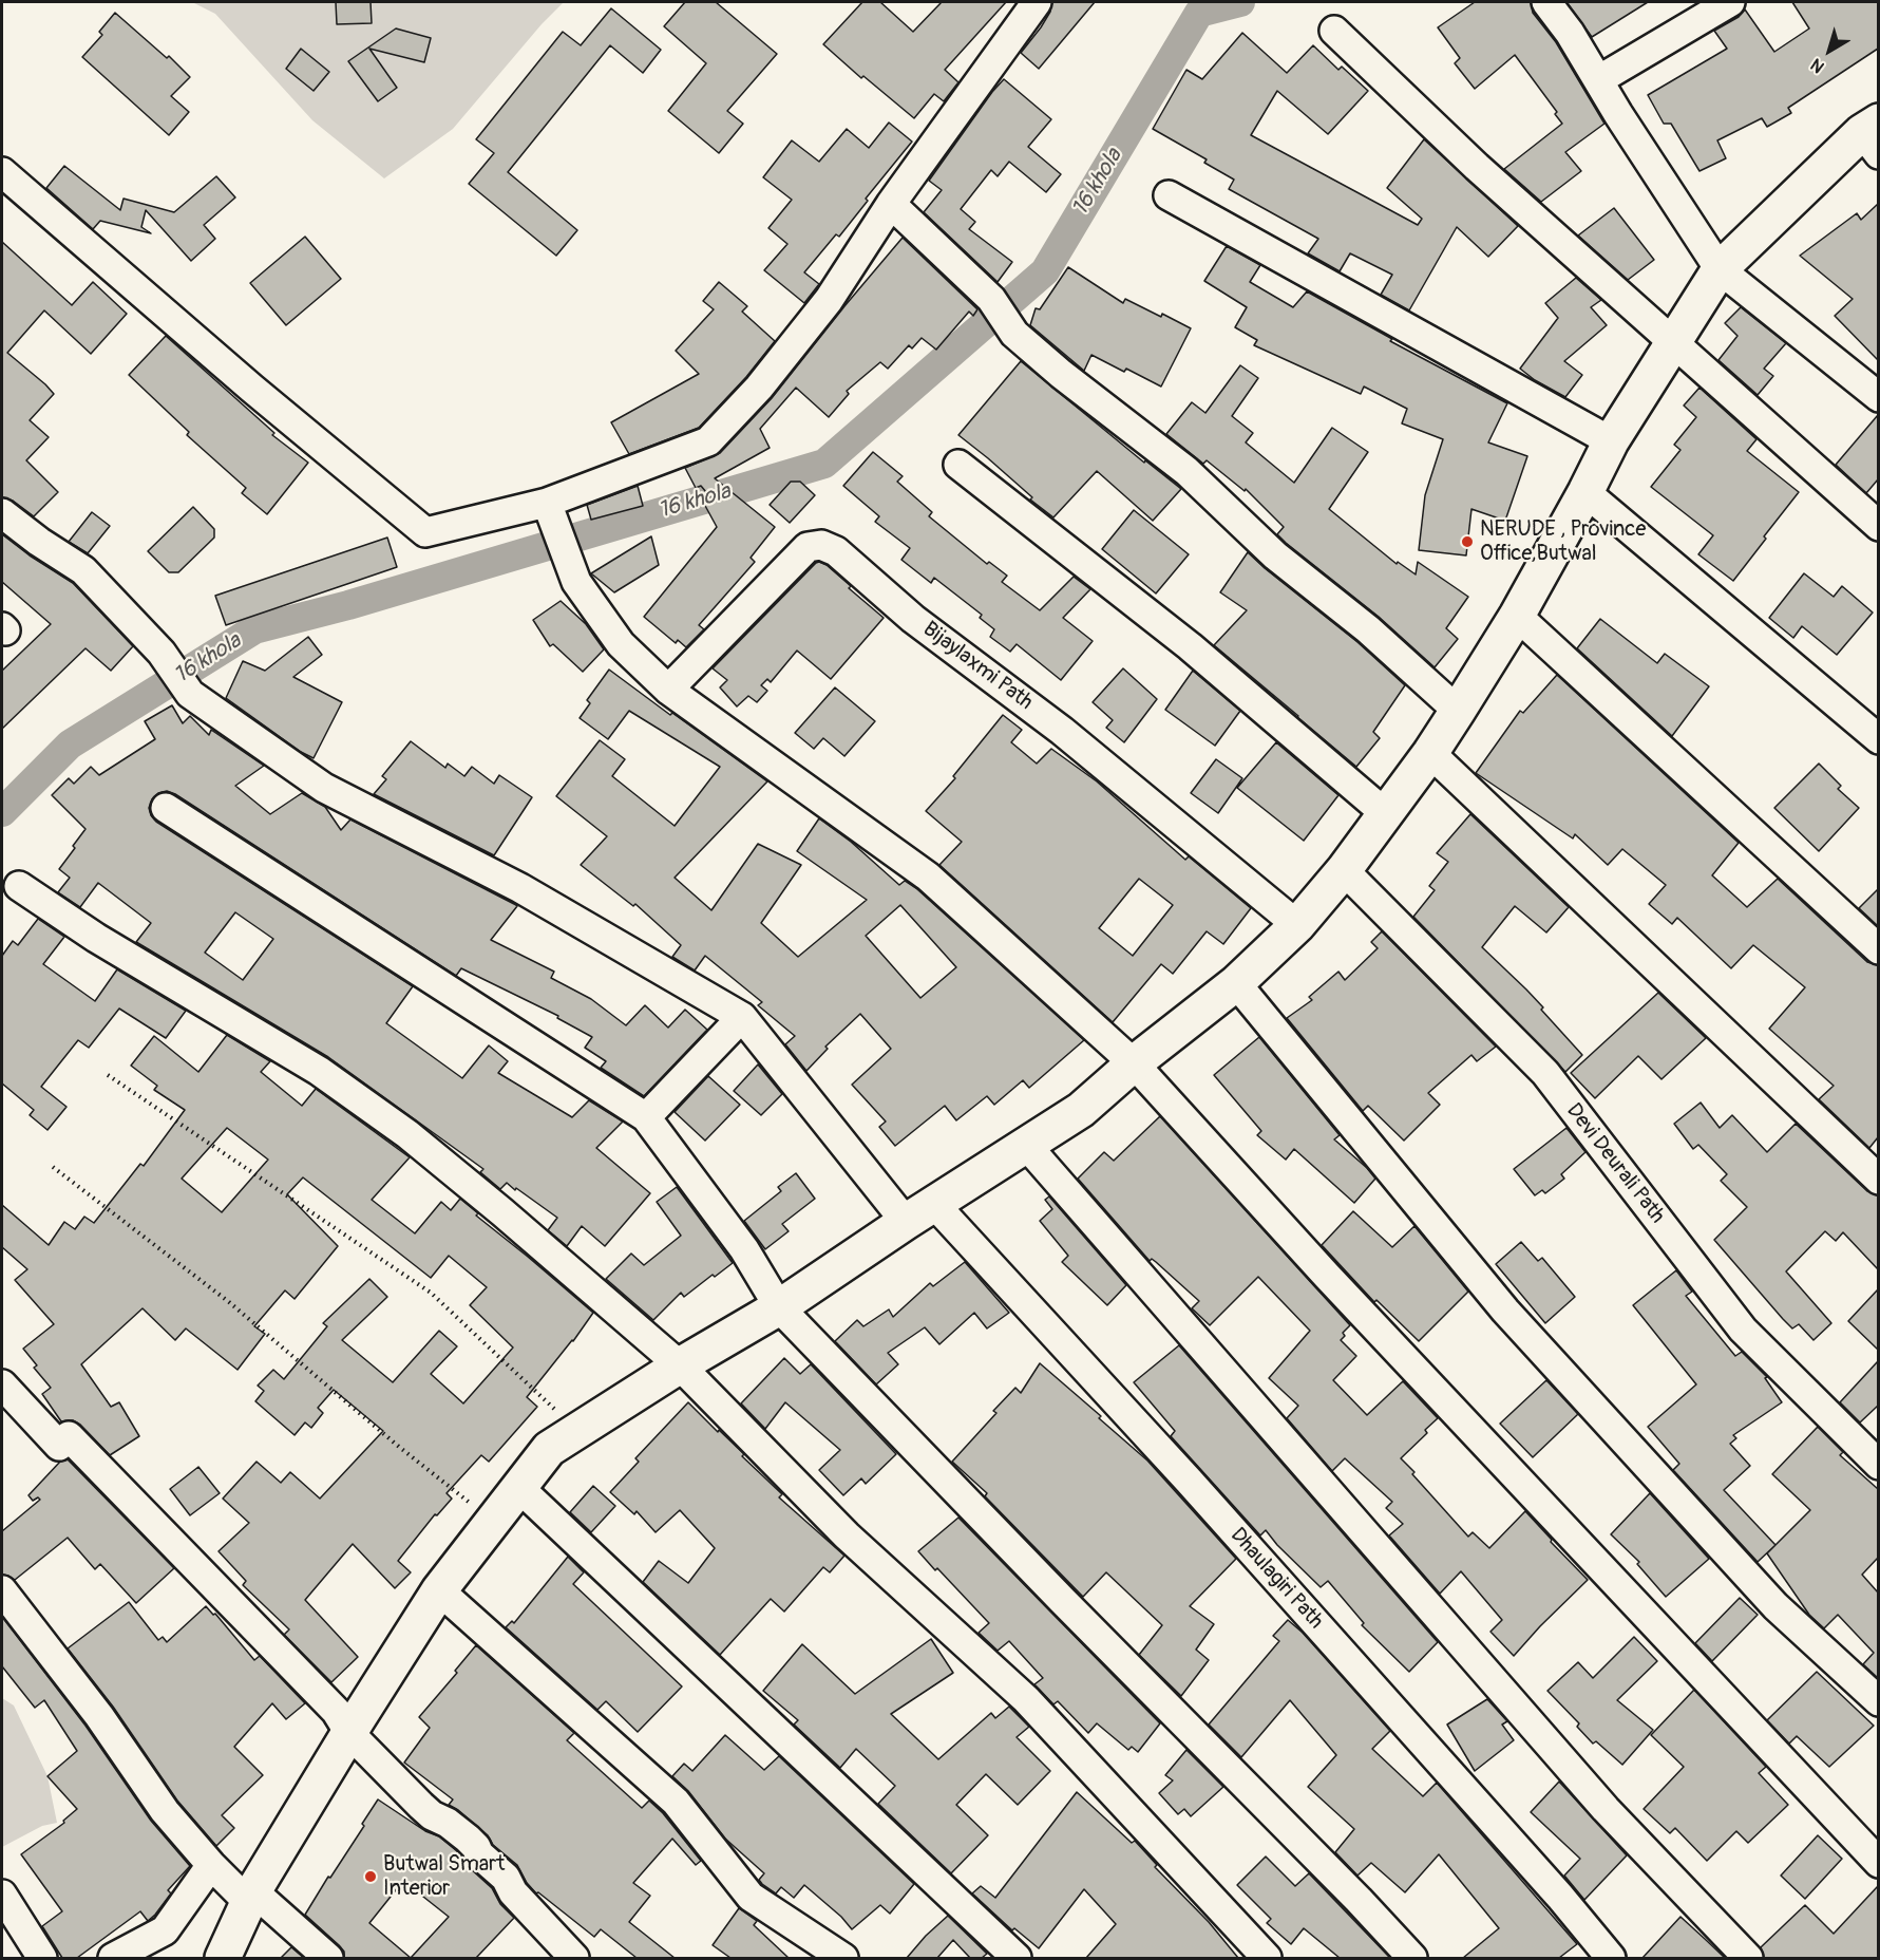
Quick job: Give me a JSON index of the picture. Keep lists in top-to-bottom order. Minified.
{"streets":{"street":["Bijaylaxmi Path","Devi Deurali Path","Dhaulagiri Path"]},"water":["16 khola"],"places":["NERUDE , Province Office,Butwal","Butwal Smart Interior"],"north":"bottom left"}
